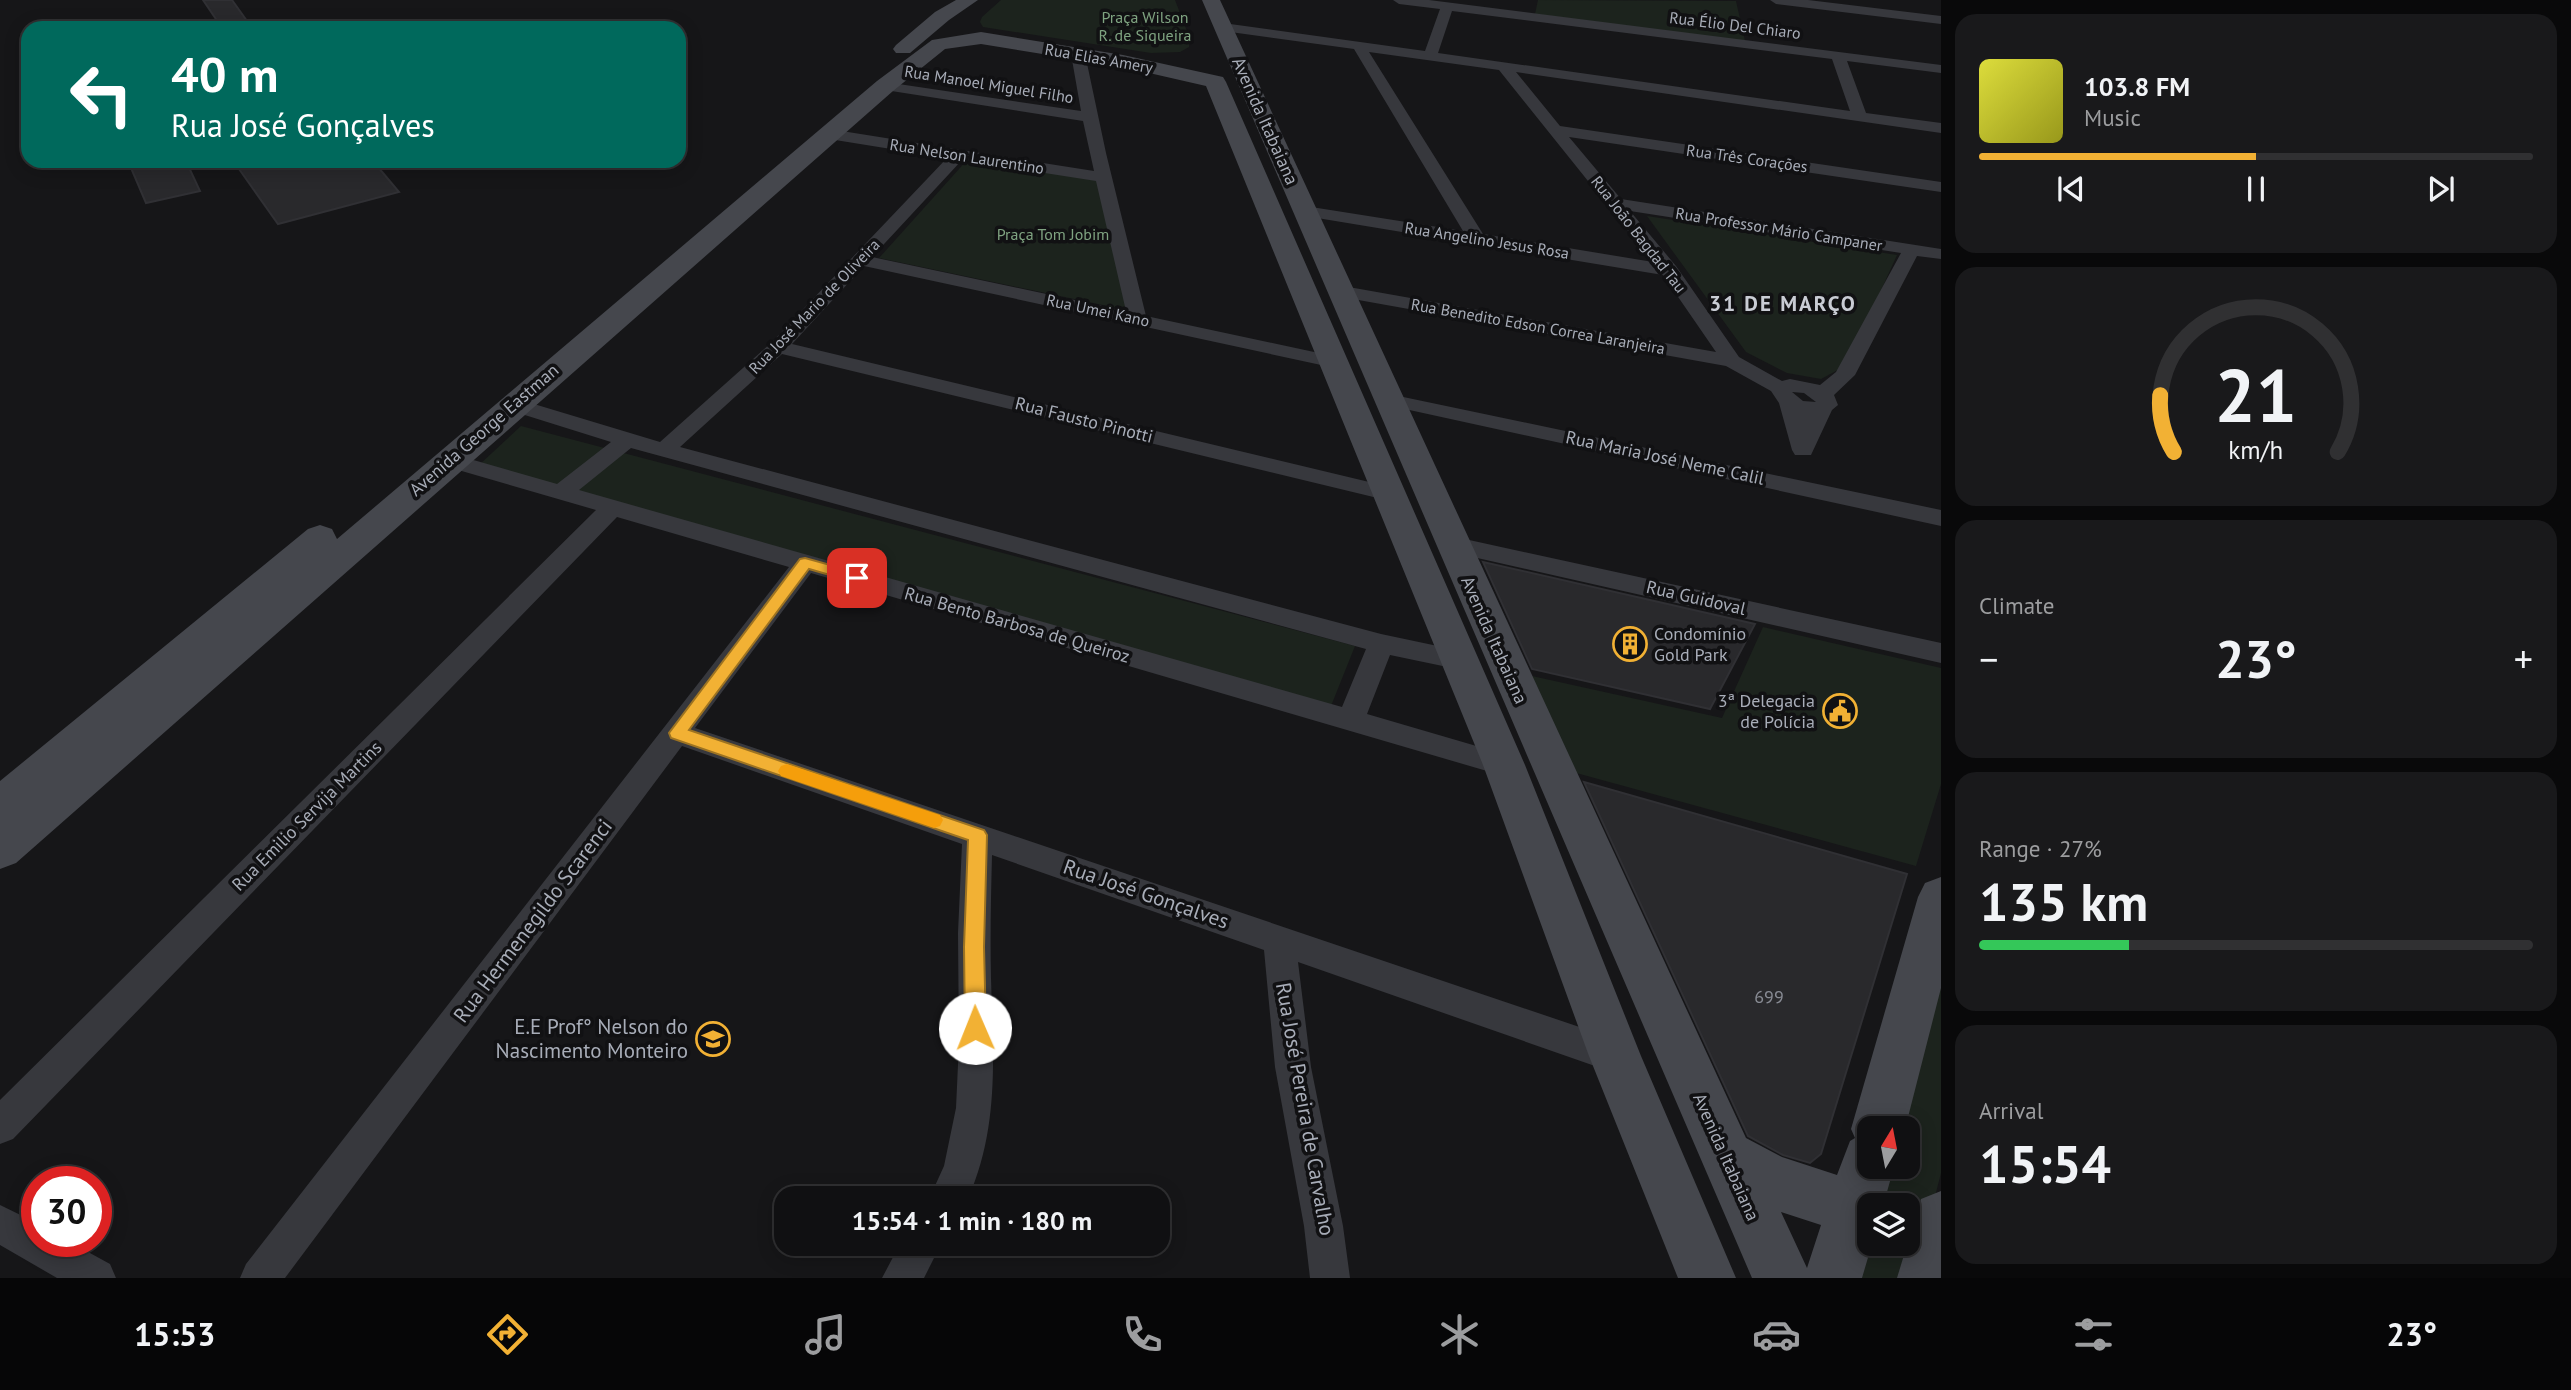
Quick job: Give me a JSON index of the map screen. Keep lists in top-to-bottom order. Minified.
{"streets":{"main road":["Rua Elias Amery","Avenida Itabaiana","Avenida George Eastman"],"street":["Rua Élio Del Chiaro","Rua Manoel Miguel Filho","Rua Nelson Laurentino","Rua Três Corações","Rua Professor Mário Campaner","Rua João Bagdad Tau","Rua Angelino Jesus Rosa","Rua José Mario de Oliveira","Rua Umei Kano","Rua Benedito Edson Correa Laranjeira","Rua Fausto Pinotti","Rua Maria José Neme Calil","Rua Guidoval","Rua Bento Barbosa de Queiroz","Rua Emilio Servija Martins","Rua José Gonçalves","Rua Hermenegildo Scarenci","Rua José Pereira de Carvalho"]},"crossings":[["Rua Elias Amery","Avenida Itabaiana"],["Rua Elias Amery","Avenida George Eastman"],["Rua Manoel Miguel Filho","Avenida George Eastman"],["Avenida Itabaiana","Rua Angelino Jesus Rosa"],["Avenida Itabaiana","Rua Umei Kano"],["Avenida Itabaiana","Rua Benedito Edson Correa Laranjeira"],["Avenida Itabaiana","Rua Fausto Pinotti"],["Avenida Itabaiana","Rua Maria José Neme Calil"],["Avenida Itabaiana","Rua Guidoval"],["Avenida Itabaiana","Rua Bento Barbosa de Queiroz"],["Avenida Itabaiana","Rua José Gonçalves"],["Rua Nelson Laurentino","Rua José Mario de Oliveira"],["Rua Nelson Laurentino","Avenida George Eastman"],["Rua Três Corações","Rua João Bagdad Tau"],["Rua Professor Mário Campaner","Rua João Bagdad Tau"],["Rua João Bagdad Tau","Rua Angelino Jesus Rosa"],["Rua João Bagdad Tau","Rua Benedito Edson Correa Laranjeira"],["Rua José Mario de Oliveira","Rua Umei Kano"],["Rua José Mario de Oliveira","Rua Fausto Pinotti"],["Avenida George Eastman","Rua Bento Barbosa de Queiroz"],["Rua Bento Barbosa de Queiroz","Rua Emilio Servija Martins"],["Rua Bento Barbosa de Queiroz","Rua Hermenegildo Scarenci"],["Rua José Gonçalves","Rua Hermenegildo Scarenci"],["Rua José Gonçalves","Rua José Pereira de Carvalho"]],"districts":["31 DE MARÇO"],"parks":["Praça Wilson R. de Siqueira","Praça Tom Jobim"],"places":{"building":["Condomínio Gold Park"],"public building":["3ª Delegacia de Polícia"],"school or university":["E.E Prof° Nelson do Nascimento Monteiro"]},"house_numbers":["699"],"north":"top","page":{"turn":["40 m","Rua José Gonçalves"],"song":["103.8 FM","Music"],"tile":["Climate",["Range · 27%","135 km"],["Arrival","15:54"]],"heat":["−","23°","+"],"limit":"30","trip":"15:54 · 1 min · 180 m","tabs":["15:53","23°"],"gauge":["21","km/h"]}}
